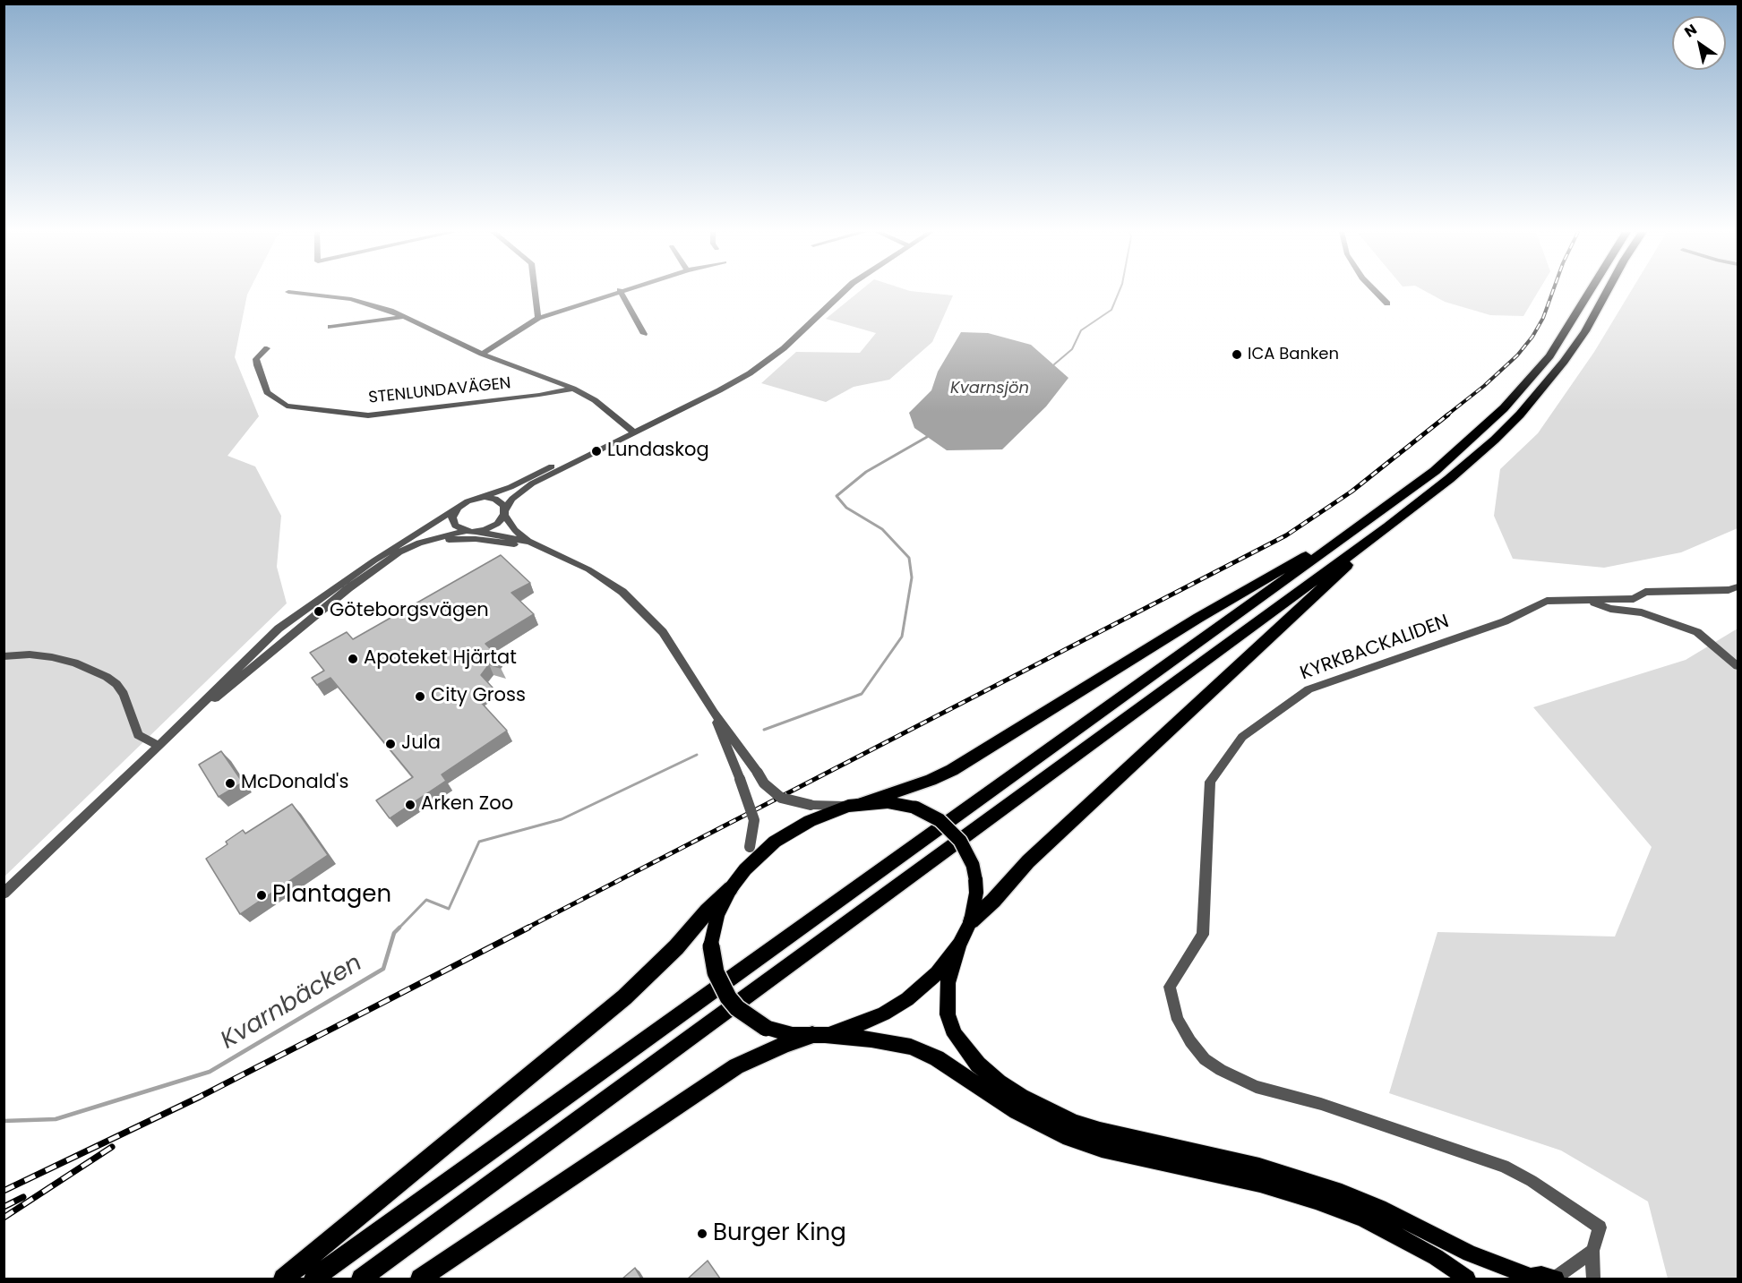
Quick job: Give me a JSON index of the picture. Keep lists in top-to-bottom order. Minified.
{"streets":{"street":["STENLUNDAVÄGEN","KYRKBACKALIDEN"]},"water":["Kvarnsjön","Kvarnbäcken"],"places":["ICA Banken","Lundaskog","Göteborgsvägen","Apoteket Hjärtat","City Gross","Jula","McDonald's","Arken Zoo","Plantagen","Burger King"],"north":"top left"}
